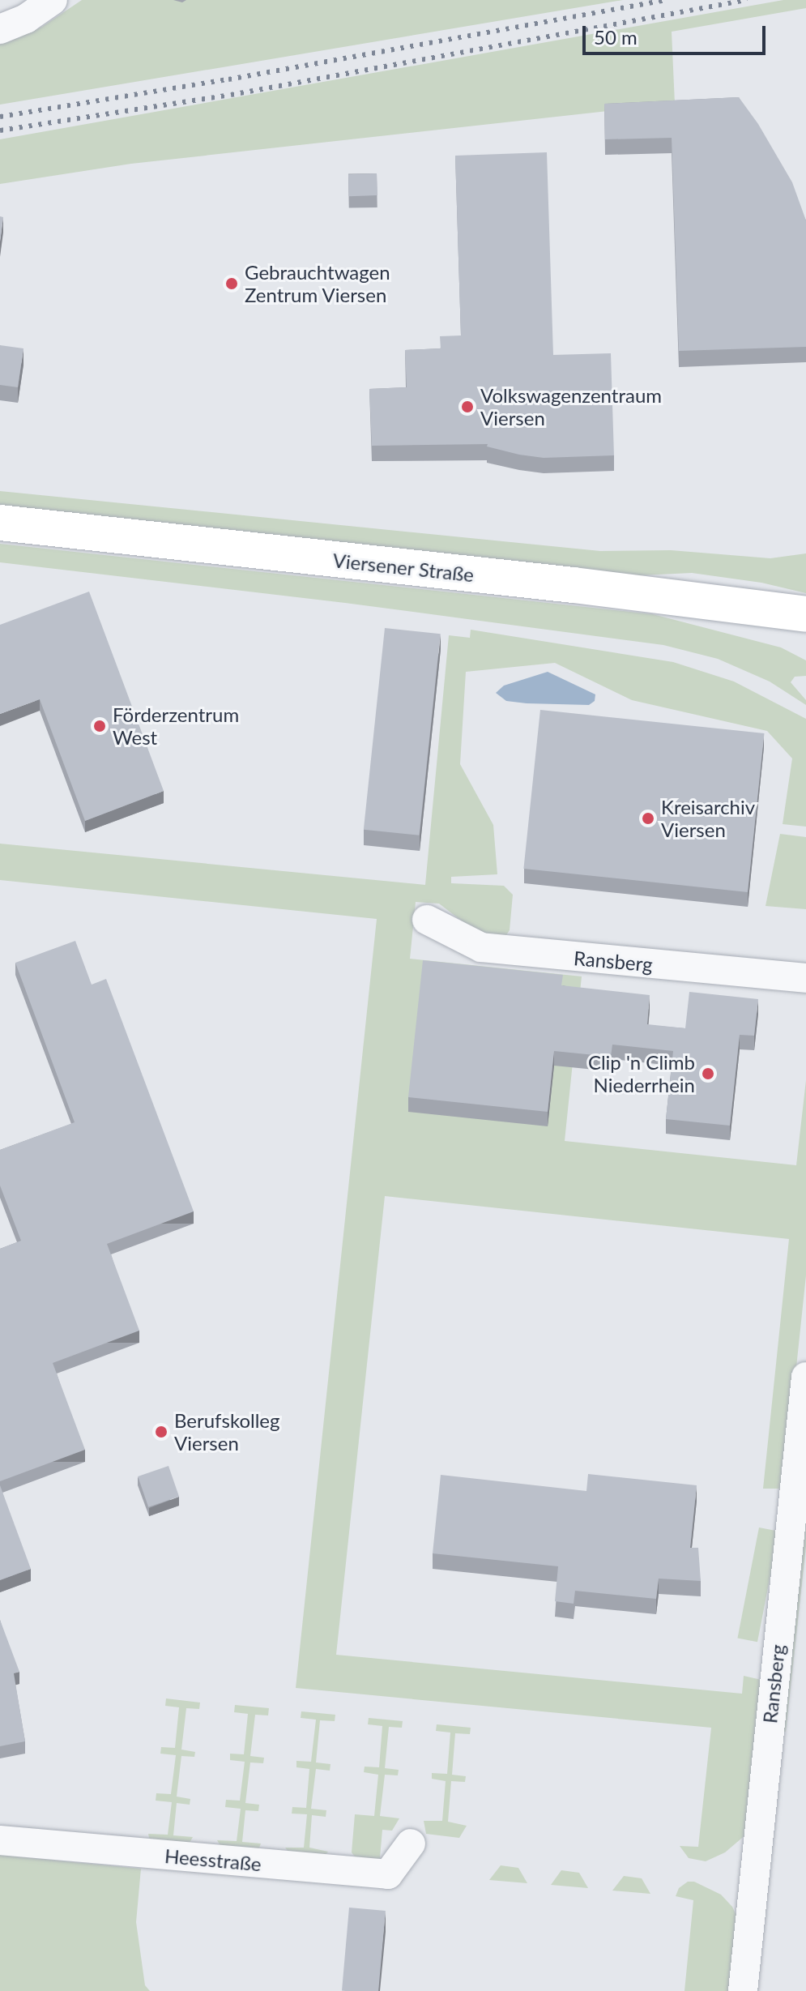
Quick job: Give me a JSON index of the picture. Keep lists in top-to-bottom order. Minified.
{"streets":{"main road":["Viersener Straße"],"street":["Ransberg","Heesstraße"]},"places":["Gebrauchtwagen Zentrum Viersen","Volkswagenzentraum Viersen","Förderzentrum West","Kreisarchiv Viersen","Clip 'n Climb Niederrhein","Berufskolleg Viersen"],"scale_bar":"50 m"}
